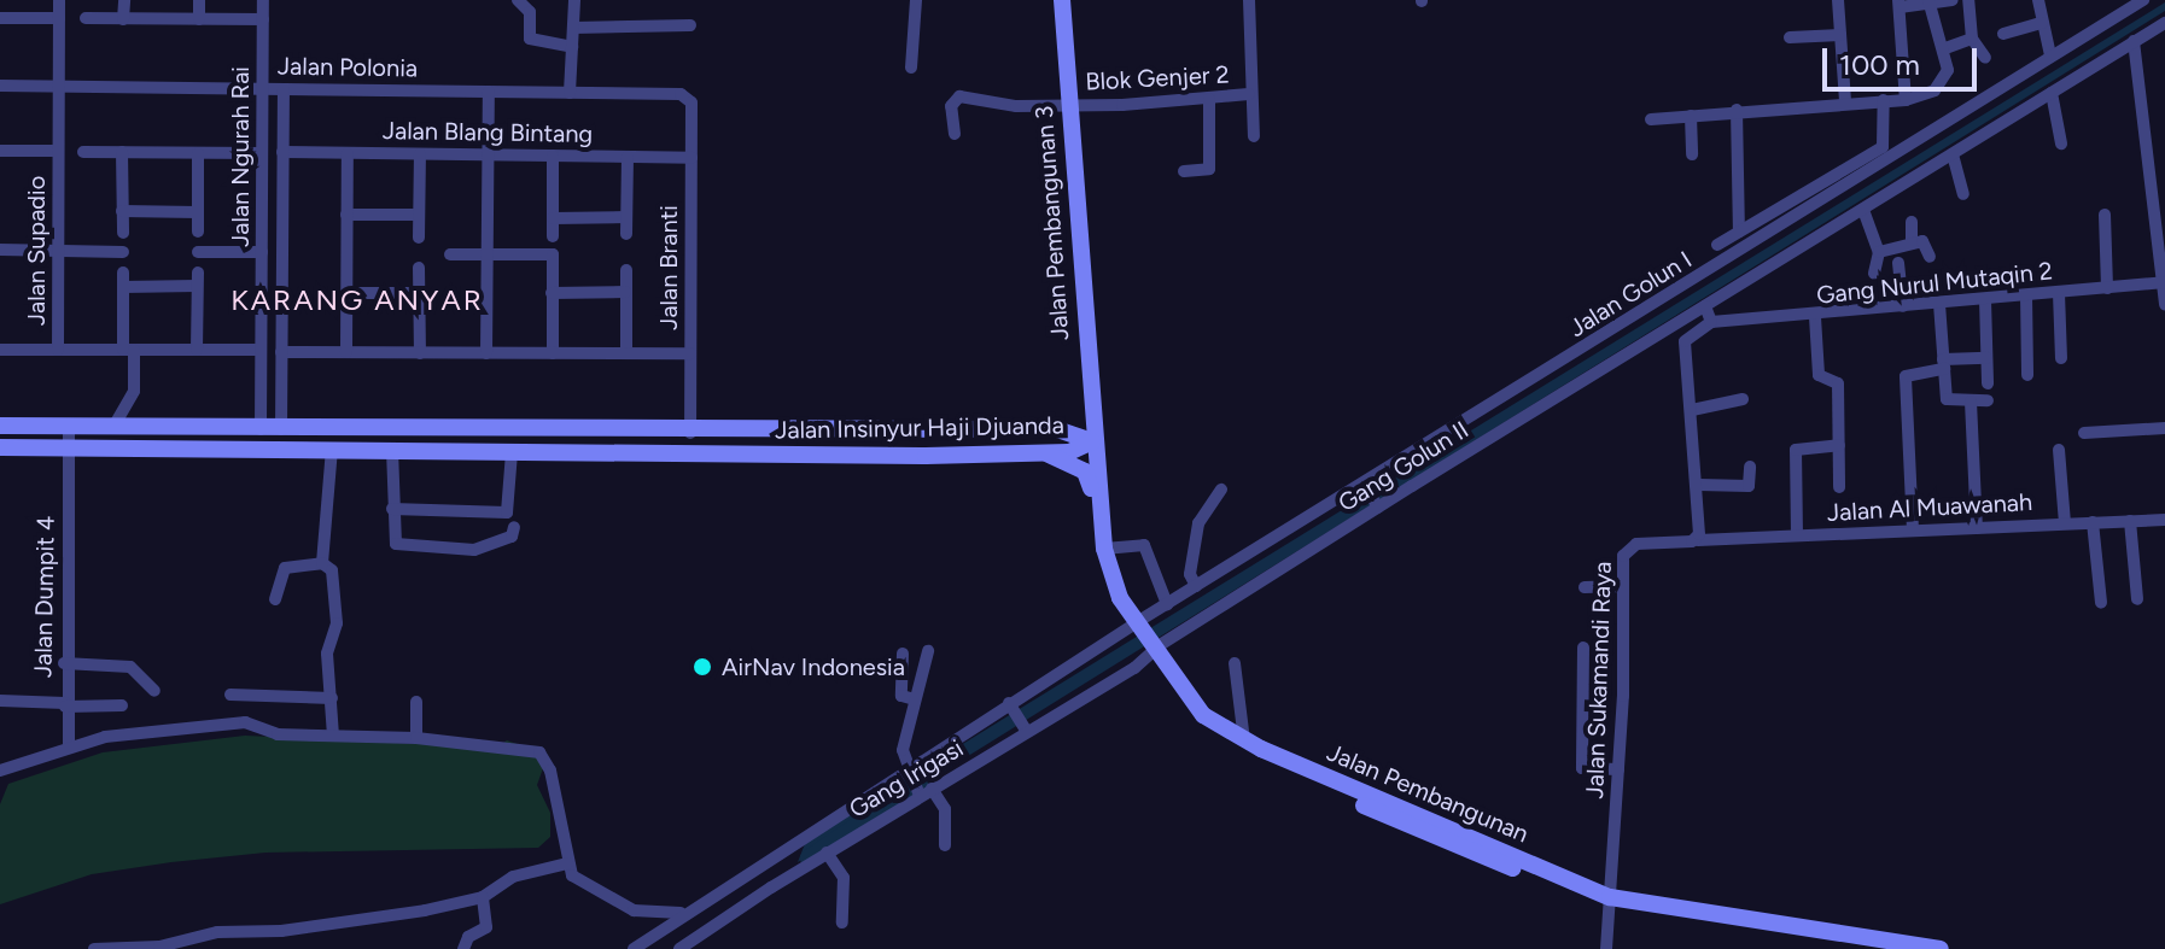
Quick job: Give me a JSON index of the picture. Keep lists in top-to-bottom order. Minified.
{"streets":{"main road":["Jalan Pembangunan 3","Jalan Insinyur Haji Djuanda","Jalan Pembangunan"],"street":["Jalan Polonia","Blok Genjer 2","Jalan Blang Bintang","Jalan Ngurah Rai","Jalan Supadio","Jalan Branti","Gang Nurul Mutaqin 2","Jalan Golun I","Gang Golun II","Jalan Al Muawanah","Jalan Dumpit 4","Jalan Sukamandi Raya","Gang Irigasi"]},"crossings":[["Jalan Polonia","Jalan Ngurah Rai"],["Jalan Polonia","Jalan Supadio"],["Jalan Polonia","Jalan Branti"],["Blok Genjer 2","Jalan Pembangunan 3"],["Jalan Blang Bintang","Jalan Branti"],["Jalan Ngurah Rai","Jalan Insinyur Haji Djuanda"],["Jalan Pembangunan 3","Jalan Insinyur Haji Djuanda"],["Jalan Pembangunan 3","Jalan Pembangunan"],["Jalan Branti","Jalan Insinyur Haji Djuanda"],["Jalan Golun I","Gang Irigasi"],["Jalan Golun I","Jalan Pembangunan"],["Jalan Insinyur Haji Djuanda","Jalan Dumpit 4"],["Jalan Insinyur Haji Djuanda","Jalan Pembangunan"],["Gang Golun II","Gang Irigasi"],["Gang Golun II","Jalan Pembangunan"],["Jalan Al Muawanah","Jalan Sukamandi Raya"],["Jalan Sukamandi Raya","Jalan Pembangunan"],["Gang Irigasi","Jalan Pembangunan"]],"districts":["KARANG ANYAR"],"places":["AirNav Indonesia"],"scale_bar":"100 m"}
